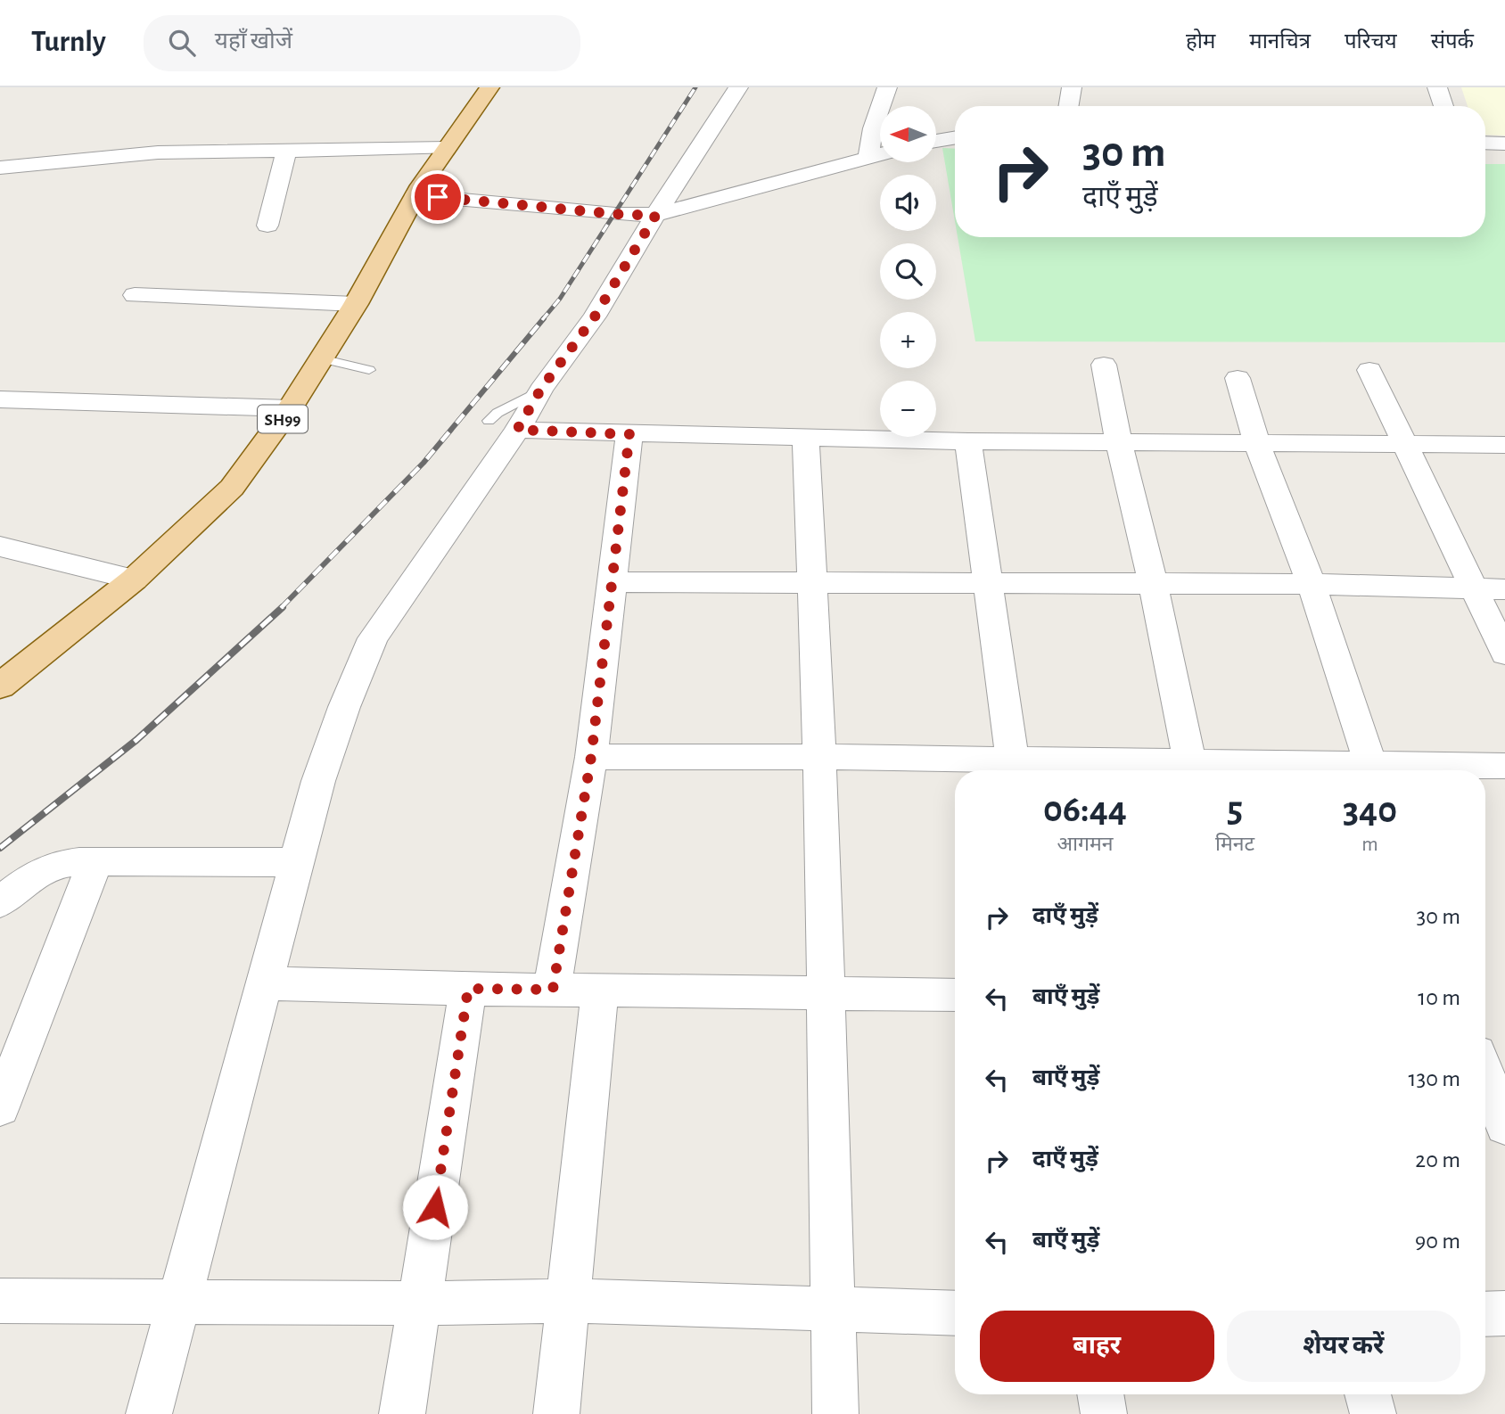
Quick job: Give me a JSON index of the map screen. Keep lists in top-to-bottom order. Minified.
{"streets":{"main road":["SH99"]},"north":"left","page":{"header":"Turnly","search":"यहाँ खोजें","nav":["होम","मानचित्र","परिचय","संपर्क"],"map_buttons":["+","−"],"turn":["30 m","दाएँ मुड़ें"],"eta":["06:44","आगमन","5","मिनट","340","m"],"list":[{"name":"दाएँ मुड़ें","value":"30 m"},{"name":"बाएँ मुड़ें","value":"10 m"},{"name":"बाएँ मुड़ें","value":"130 m"},{"name":"दाएँ मुड़ें","value":"20 m"},{"name":"बाएँ मुड़ें","value":"90 m"}],"buttons":["बाहर","शेयर करें"]}}
